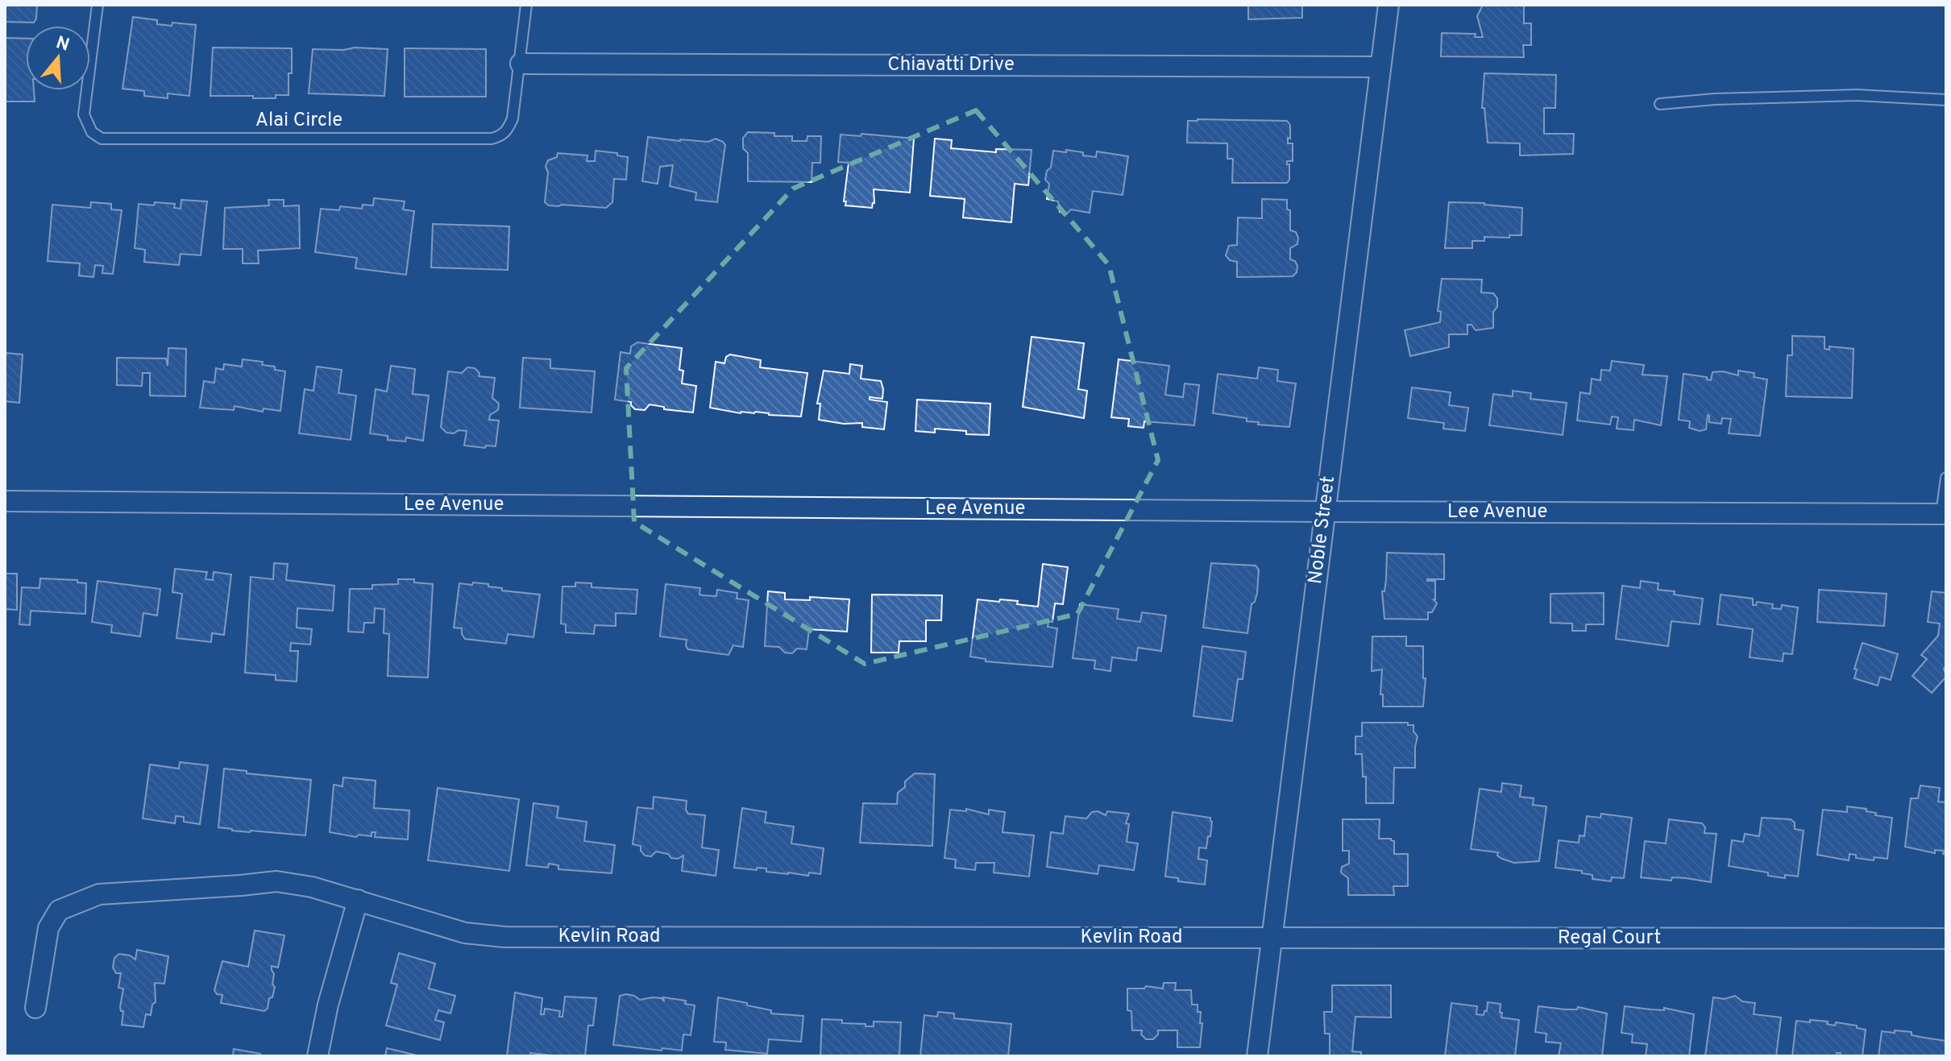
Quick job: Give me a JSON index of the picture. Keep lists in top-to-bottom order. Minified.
{"streets":{"street":["Chiavatti Drive","Lee Avenue","Noble Street","Kevlin Road","Regal Court"],"lane":["Alai Circle"]},"crossings":[["Chiavatti Drive","Alai Circle"],["Chiavatti Drive","Noble Street"],["Lee Avenue","Noble Street"],["Noble Street","Kevlin Road"],["Noble Street","Regal Court"],["Kevlin Road","Regal Court"]],"north":"top"}
